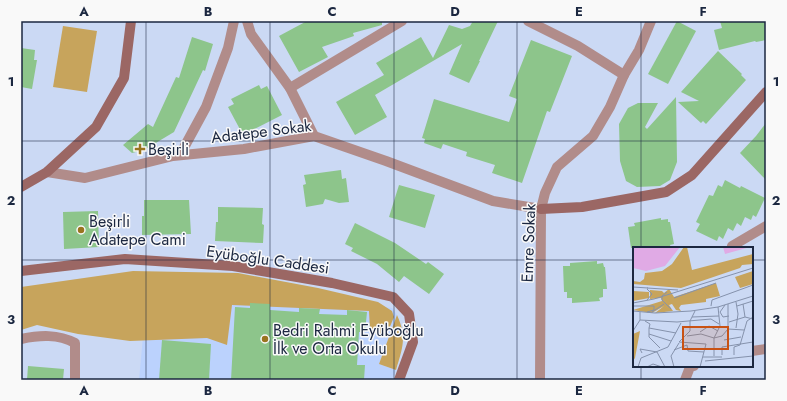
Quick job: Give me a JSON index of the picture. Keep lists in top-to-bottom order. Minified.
{"streets":{"street":["Adatepe Sokak","Emre Sokak","Eyüboğlu Caddesi"]},"crossings":[["Adatepe Sokak","Emre Sokak"]],"places":{"health":["Beşirli"],"other":["Beşirli Adatepe Cami","Bedri Rahmi Eyüboğlu İlk ve Orta Okulu"]},"grid":{"columns":["A","B","C","D","E","F"],"rows":["1","2","3"]}}
